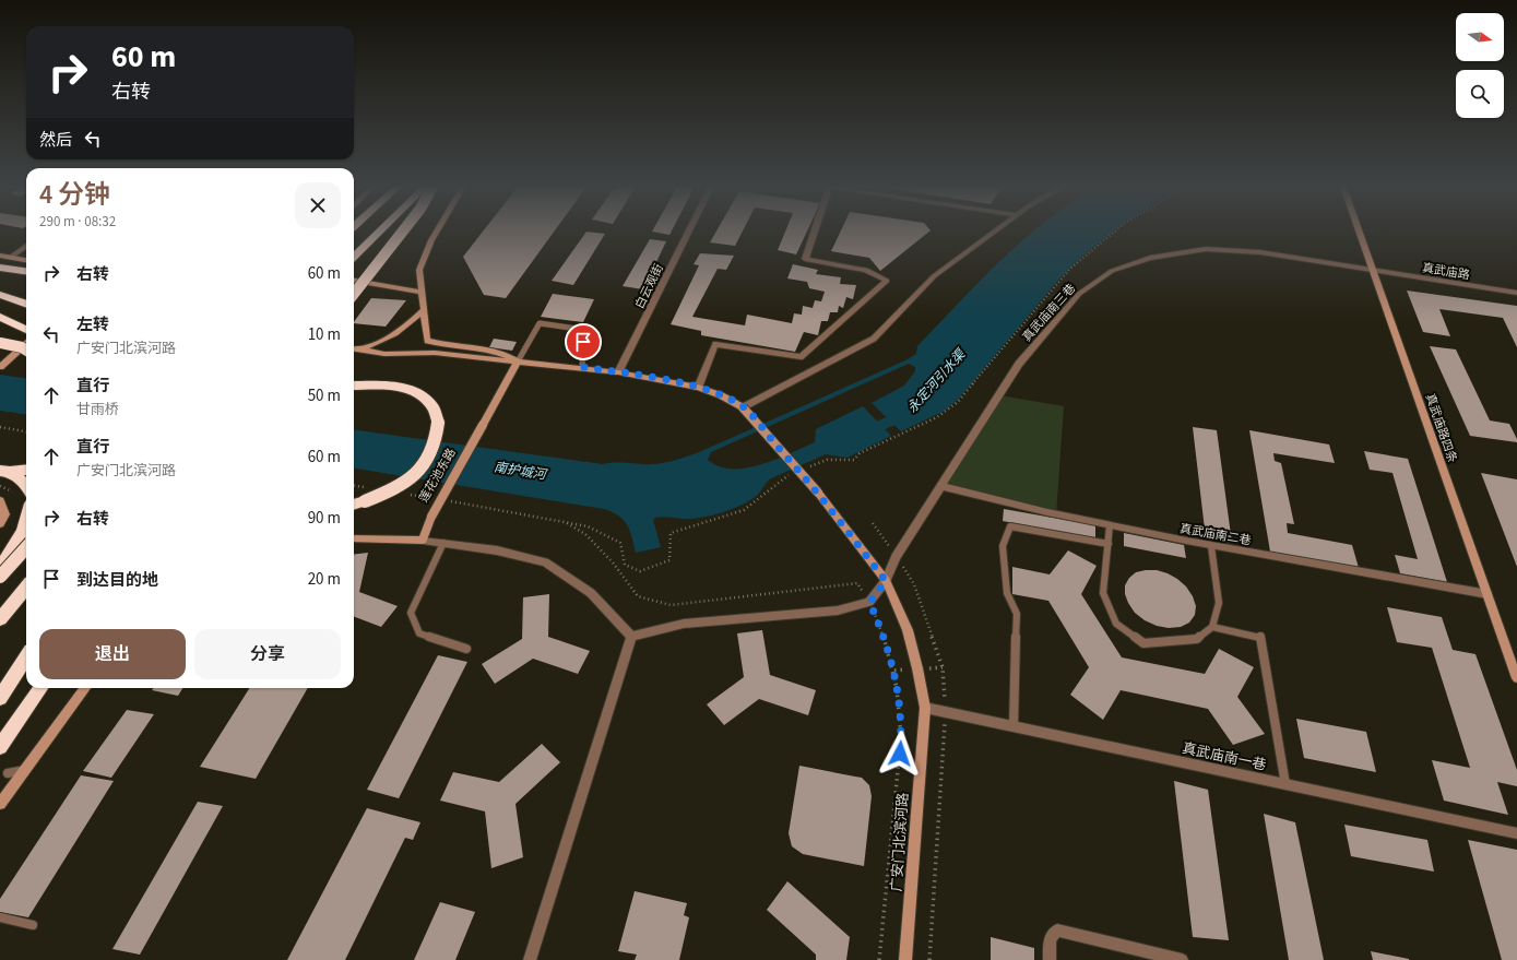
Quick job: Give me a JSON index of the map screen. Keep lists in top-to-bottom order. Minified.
{"streets":{"street":["真武庙路","白云观街","真武庙南三巷","真武庙路四条","莲花池东路","真武庙南二巷","真武庙南一巷","广安门北滨河路"]},"crossings":[["真武庙路","真武庙南三巷"],["真武庙路","真武庙路四条"],["真武庙南三巷","真武庙路四条"],["真武庙南三巷","真武庙南二巷"],["真武庙南三巷","广安门北滨河路"],["真武庙路四条","真武庙南二巷"],["真武庙南一巷","广安门北滨河路"]],"water":["永定河引水渠","南护城河"],"north":"right","page":{"turn":["60 m","右转"],"then":"然后","heading":["4 分钟","290 m · 08:32"],"list":[{"name":"右转","value":"60 m"},{"name":"左转","note":"广安门北滨河路","value":"10 m"},{"name":"直行","note":"甘雨桥","value":"50 m"},{"name":"直行","note":"广安门北滨河路","value":"60 m"},{"name":"右转","value":"90 m"},{"name":"到达目的地","value":"20 m"}],"buttons":["退出","分享"]}}
